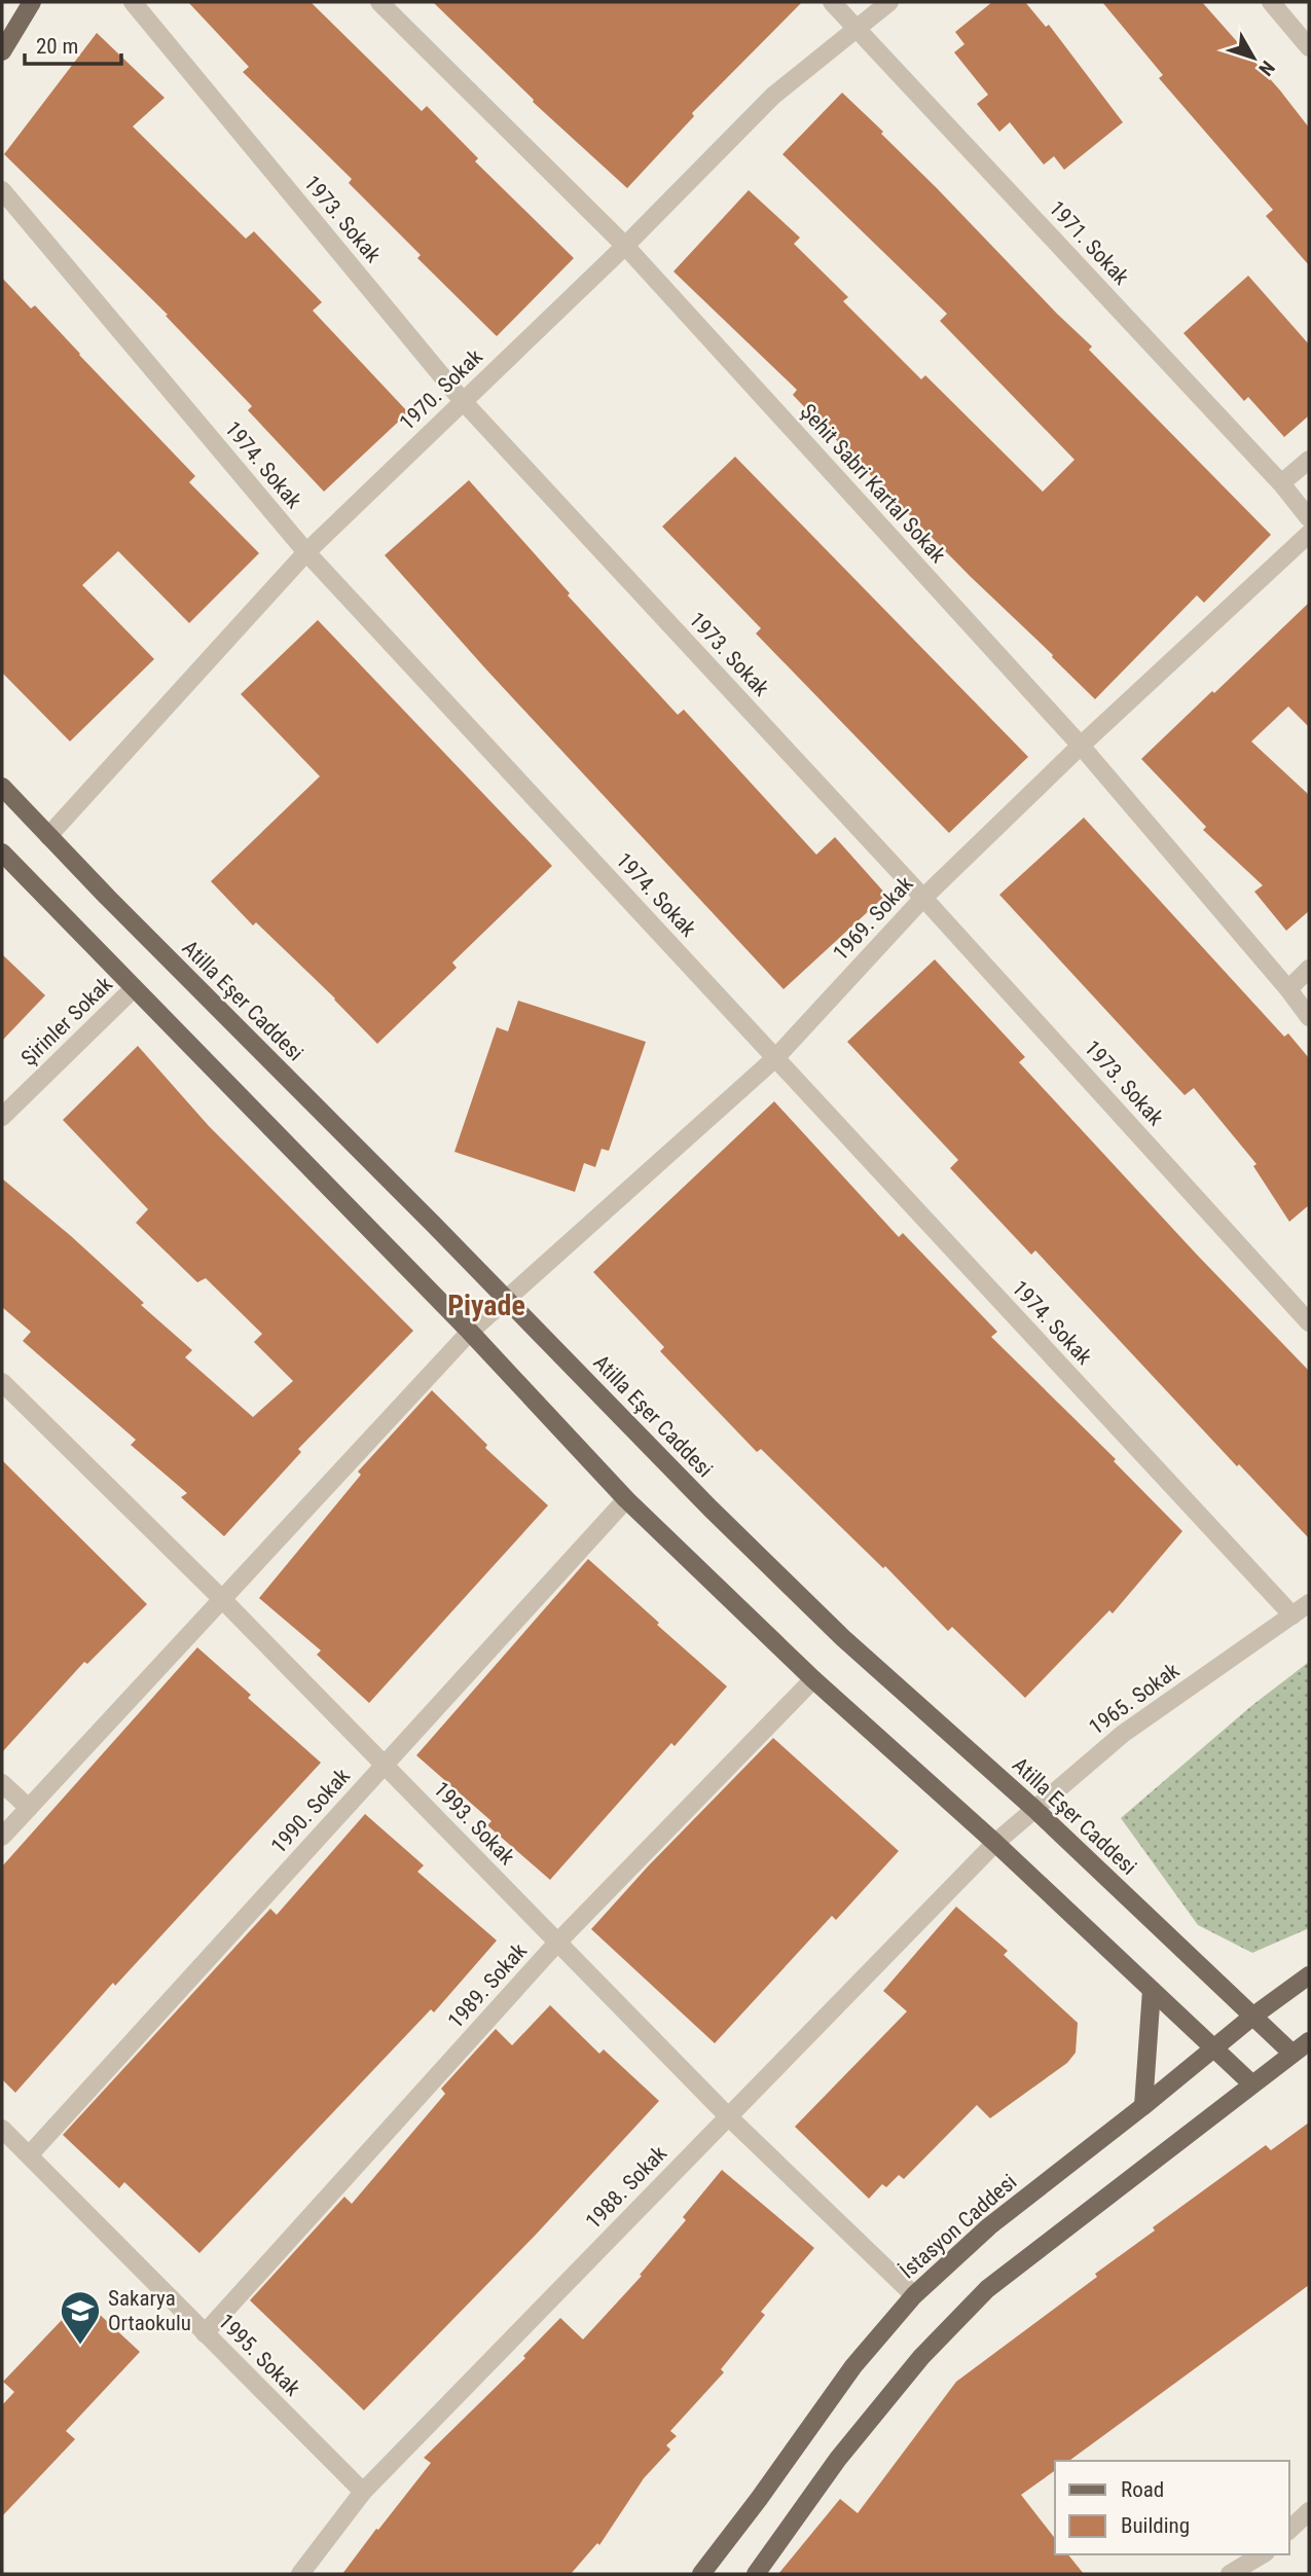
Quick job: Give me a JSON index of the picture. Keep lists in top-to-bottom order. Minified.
{"streets":{"main road":["Atilla Eşer Caddesi","İstasyon Caddesi"],"street":["1973. Sokak","1971. Sokak","1970. Sokak","1974. Sokak","Şehit Sabri Kartal Sokak","1969. Sokak","Şirinler Sokak","1965. Sokak","1990. Sokak","1993. Sokak","1989. Sokak","1988. Sokak","1995. Sokak"]},"crossings":[["1973. Sokak","1970. Sokak"],["1973. Sokak","1969. Sokak"],["1971. Sokak","1970. Sokak"],["1970. Sokak","1974. Sokak"],["1970. Sokak","Şehit Sabri Kartal Sokak"],["1970. Sokak","Atilla Eşer Caddesi"],["1974. Sokak","1969. Sokak"],["1974. Sokak","1965. Sokak"],["Şehit Sabri Kartal Sokak","1969. Sokak"],["1969. Sokak","Atilla Eşer Caddesi"],["1969. Sokak","1993. Sokak"],["Atilla Eşer Caddesi","1965. Sokak"],["Atilla Eşer Caddesi","İstasyon Caddesi"],["1965. Sokak","1988. Sokak"],["1990. Sokak","1993. Sokak"],["1990. Sokak","1995. Sokak"],["1993. Sokak","1989. Sokak"],["1993. Sokak","1988. Sokak"],["1993. Sokak","İstasyon Caddesi"],["1989. Sokak","1995. Sokak"],["1988. Sokak","1995. Sokak"]],"districts":["Piyade"],"places":{"school or university":["Sakarya Ortaokulu"]},"legend":["Road","Building"],"scale_bar":"20 m","north":"bottom right"}
